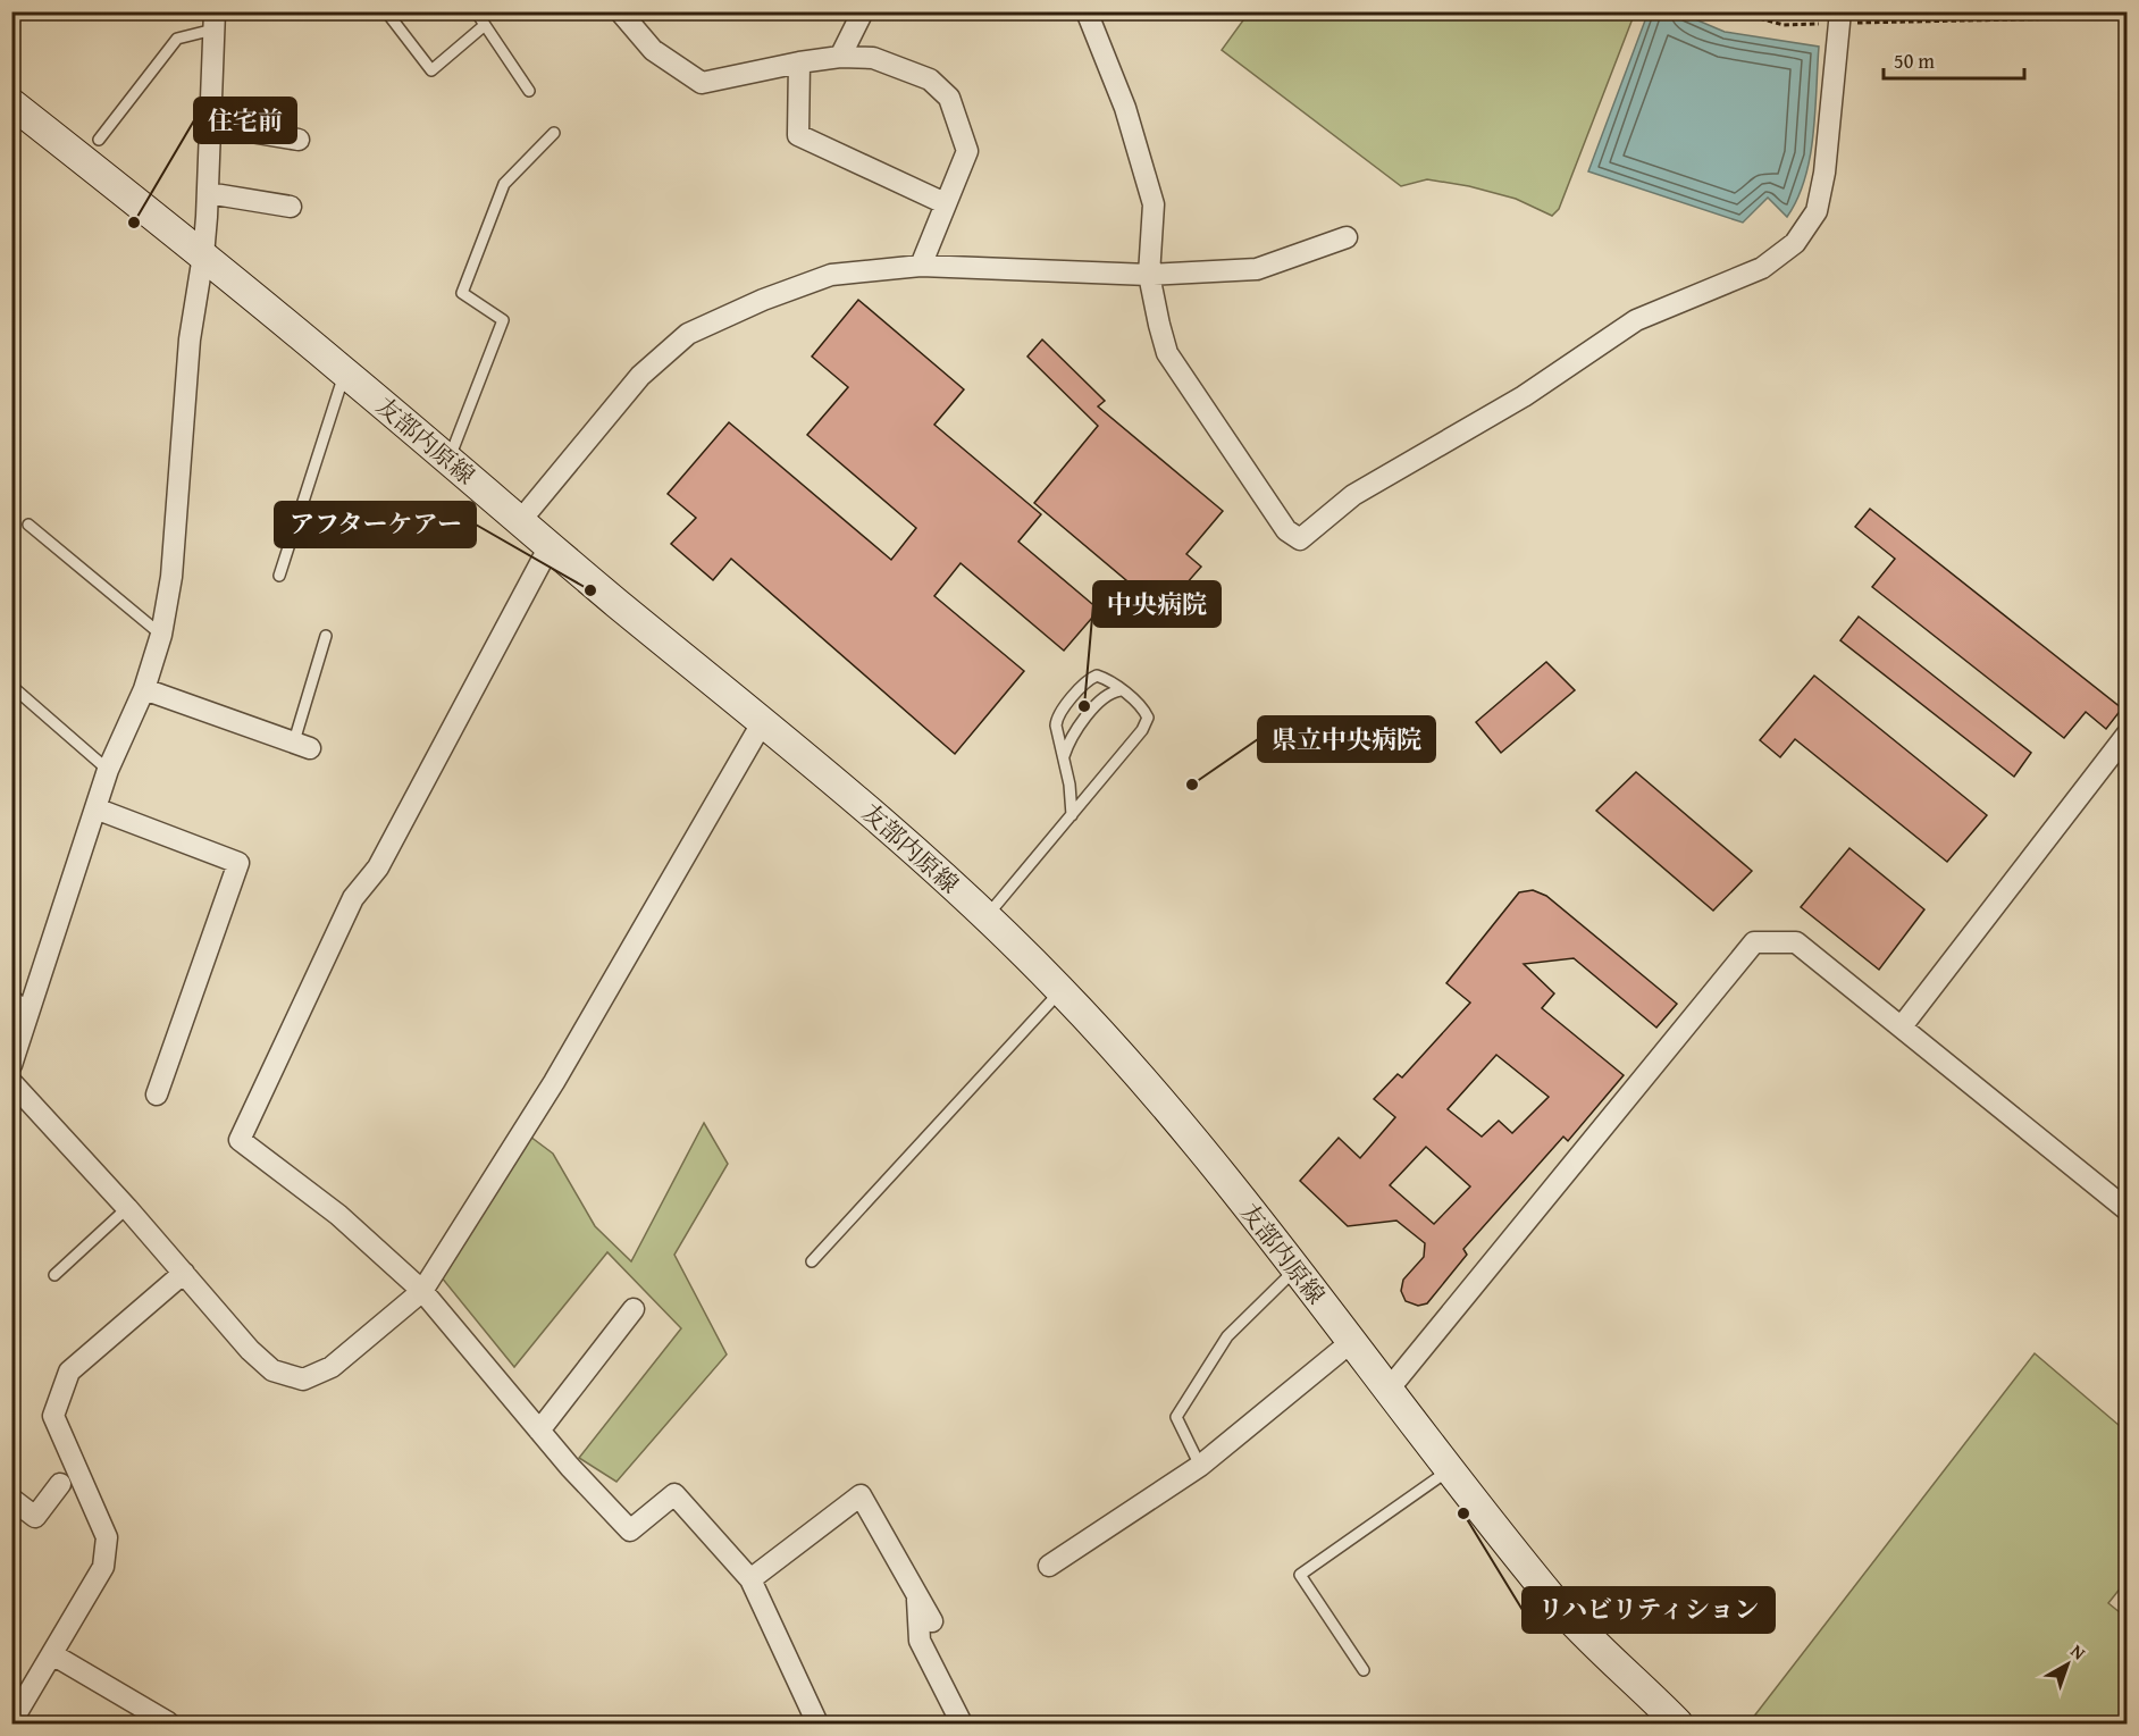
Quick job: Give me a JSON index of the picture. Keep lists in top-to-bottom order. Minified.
{"streets":{"main road":["友部内原線"]},"places":["住宅前","アフターケアー","中央病院","県立中央病院","リハビリティション"],"scale_bar":"50 m","north":"top right"}
